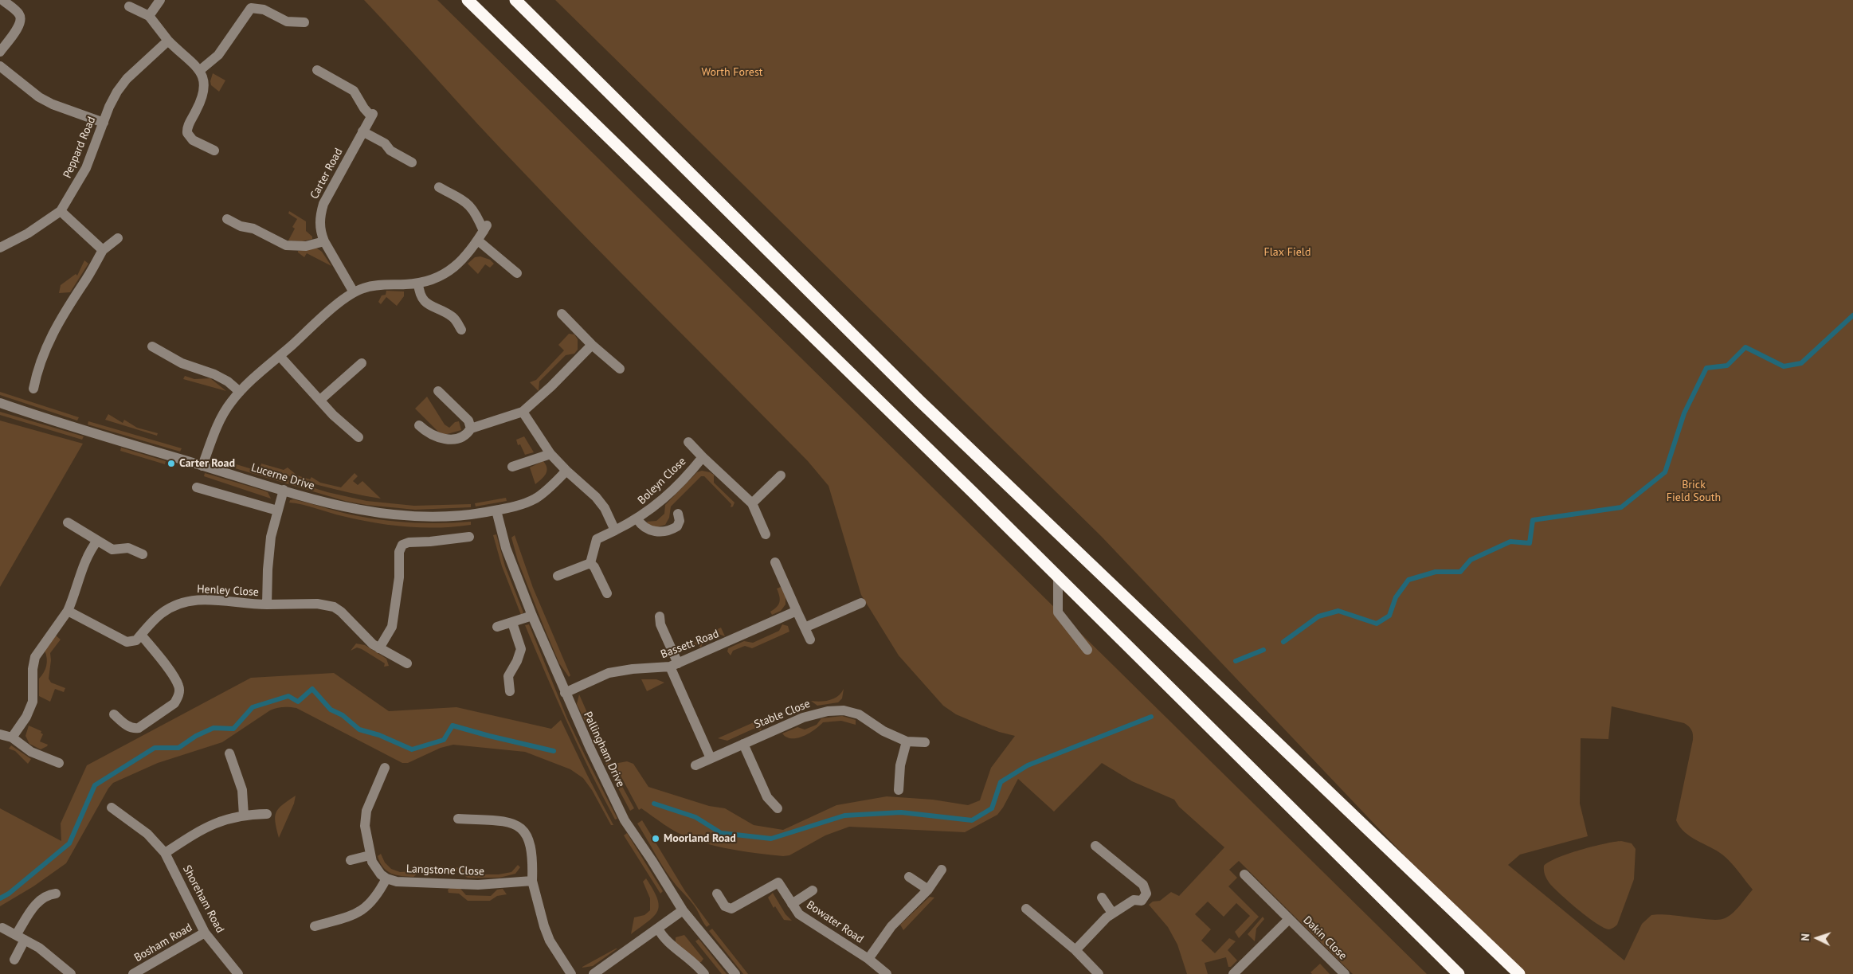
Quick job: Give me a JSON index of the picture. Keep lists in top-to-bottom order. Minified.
{"streets":{"street":["Peppard Road","Carter Road","Lucerne Drive","Boleyn Close","Henley Close","Bassett Road","Stable Close","Pallingham Drive","Langstone Close","Shoreham Road","Bowater Road","Dakin Close","Bosham Road"]},"crossings":[["Lucerne Drive","Henley Close"],["Lucerne Drive","Pallingham Drive"],["Bassett Road","Pallingham Drive"],["Shoreham Road","Bosham Road"]],"parks":["Worth Forest","Flax Field","Brick Field South"],"places":["Carter Road","Moorland Road"],"north":"left"}
